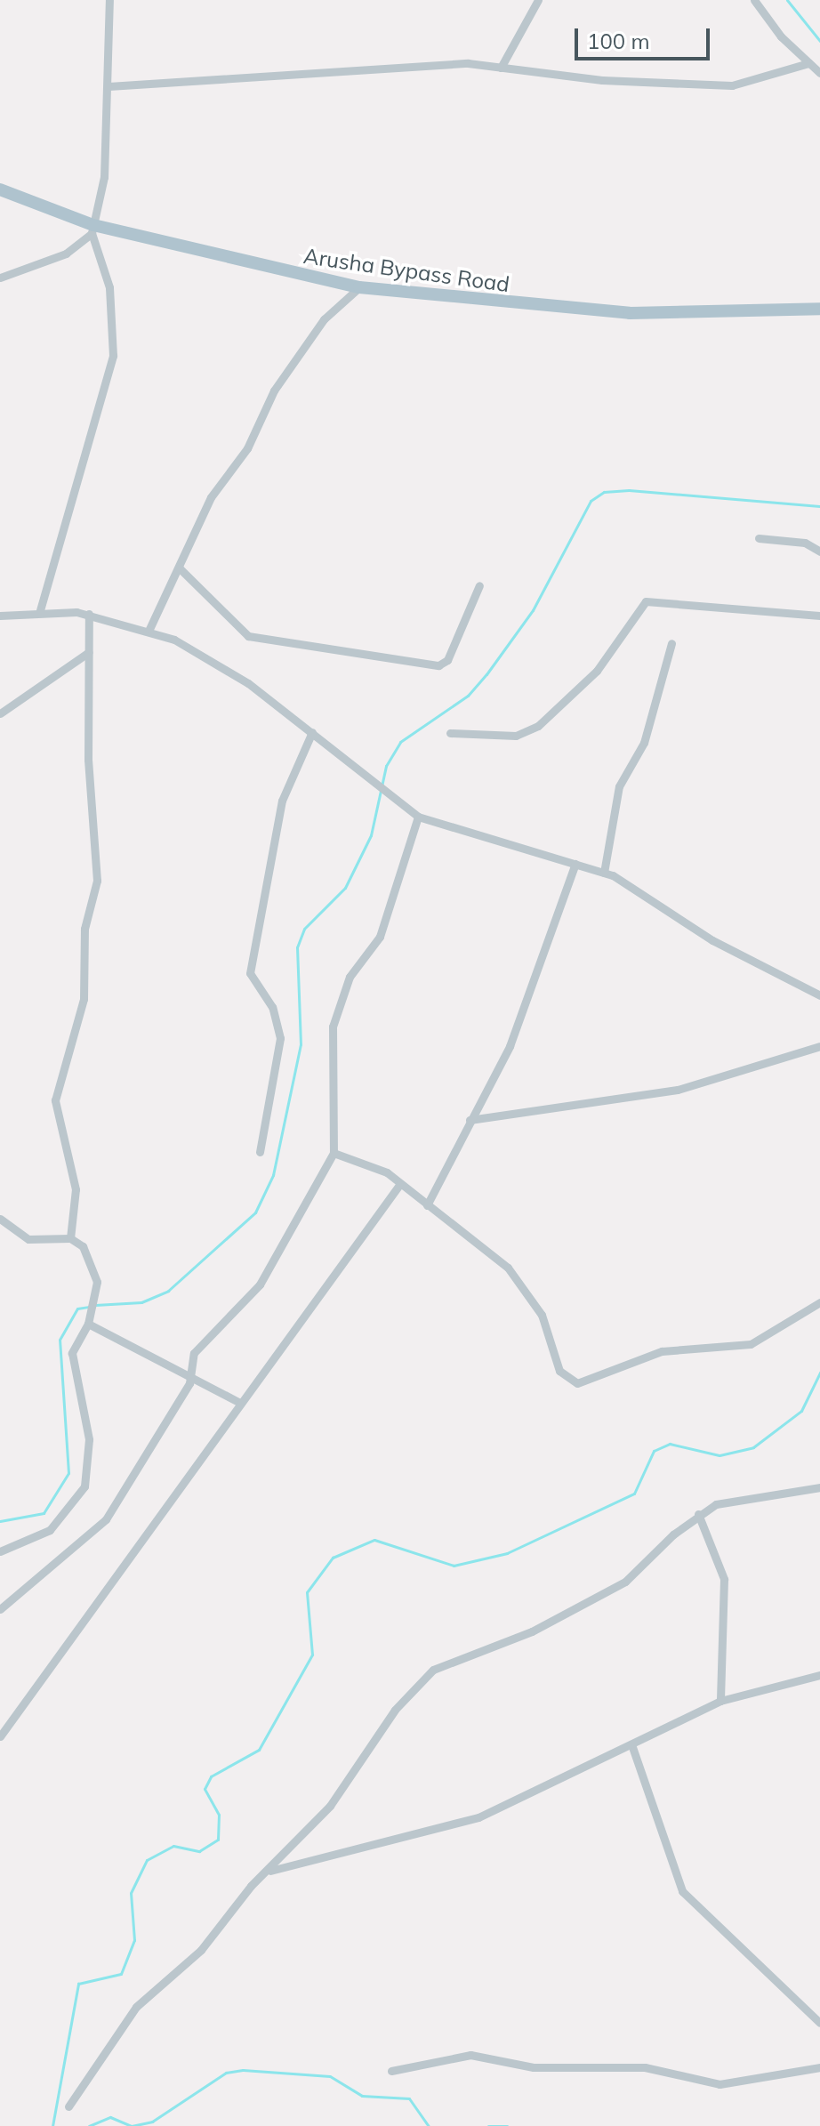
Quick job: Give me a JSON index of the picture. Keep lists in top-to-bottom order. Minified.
{"streets":{"main road":["Arusha Bypass Road"]},"scale_bar":"100 m"}
